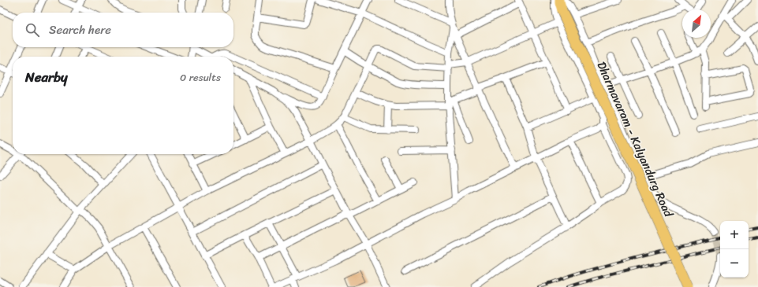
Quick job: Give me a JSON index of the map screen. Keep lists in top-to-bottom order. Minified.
{"streets":{"main road":["Dharmavaram - Kalyandurg Road"]},"north":"top right","page":{"search":"Search here","heading":["Nearby","0 results"],"map_buttons":["+","−"]}}
